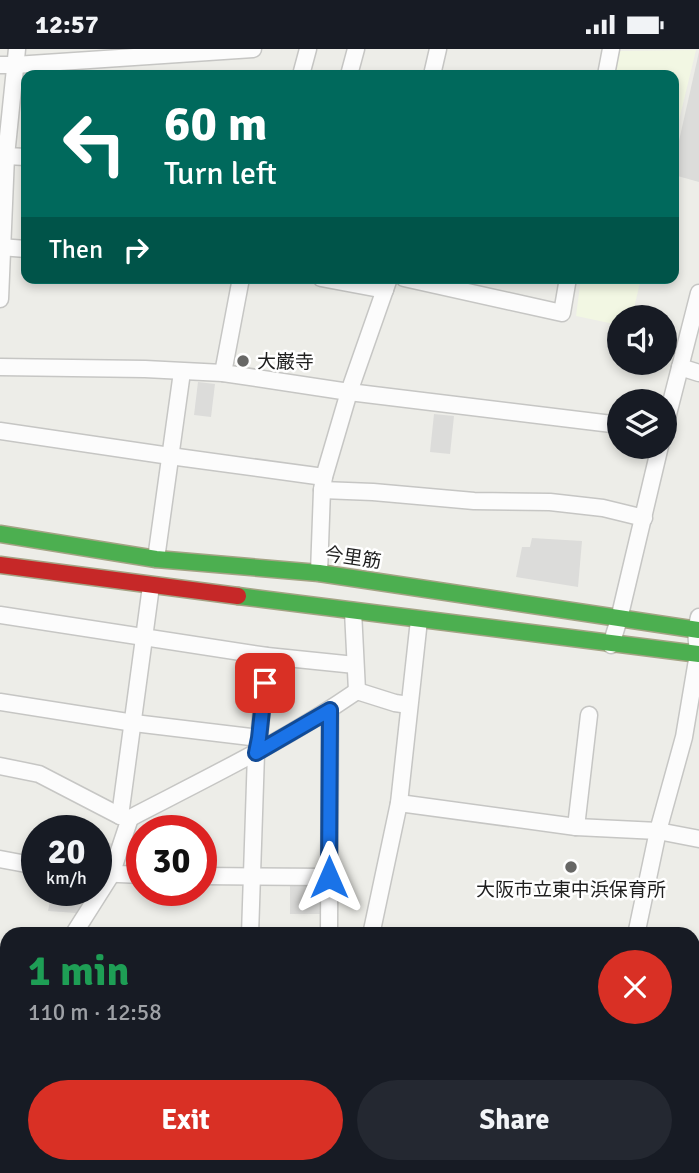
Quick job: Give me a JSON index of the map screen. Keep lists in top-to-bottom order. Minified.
{"streets":{"main road":["今里筋"]},"places":["大巌寺","大阪市立東中浜保育所"],"page":{"status":"12:57","turn":["60 m","Turn left"],"then":"Then","speed":"20 km/h","limit":"30","heading":["1 min","110 m · 12:58"],"buttons":["Exit","Share"]}}
